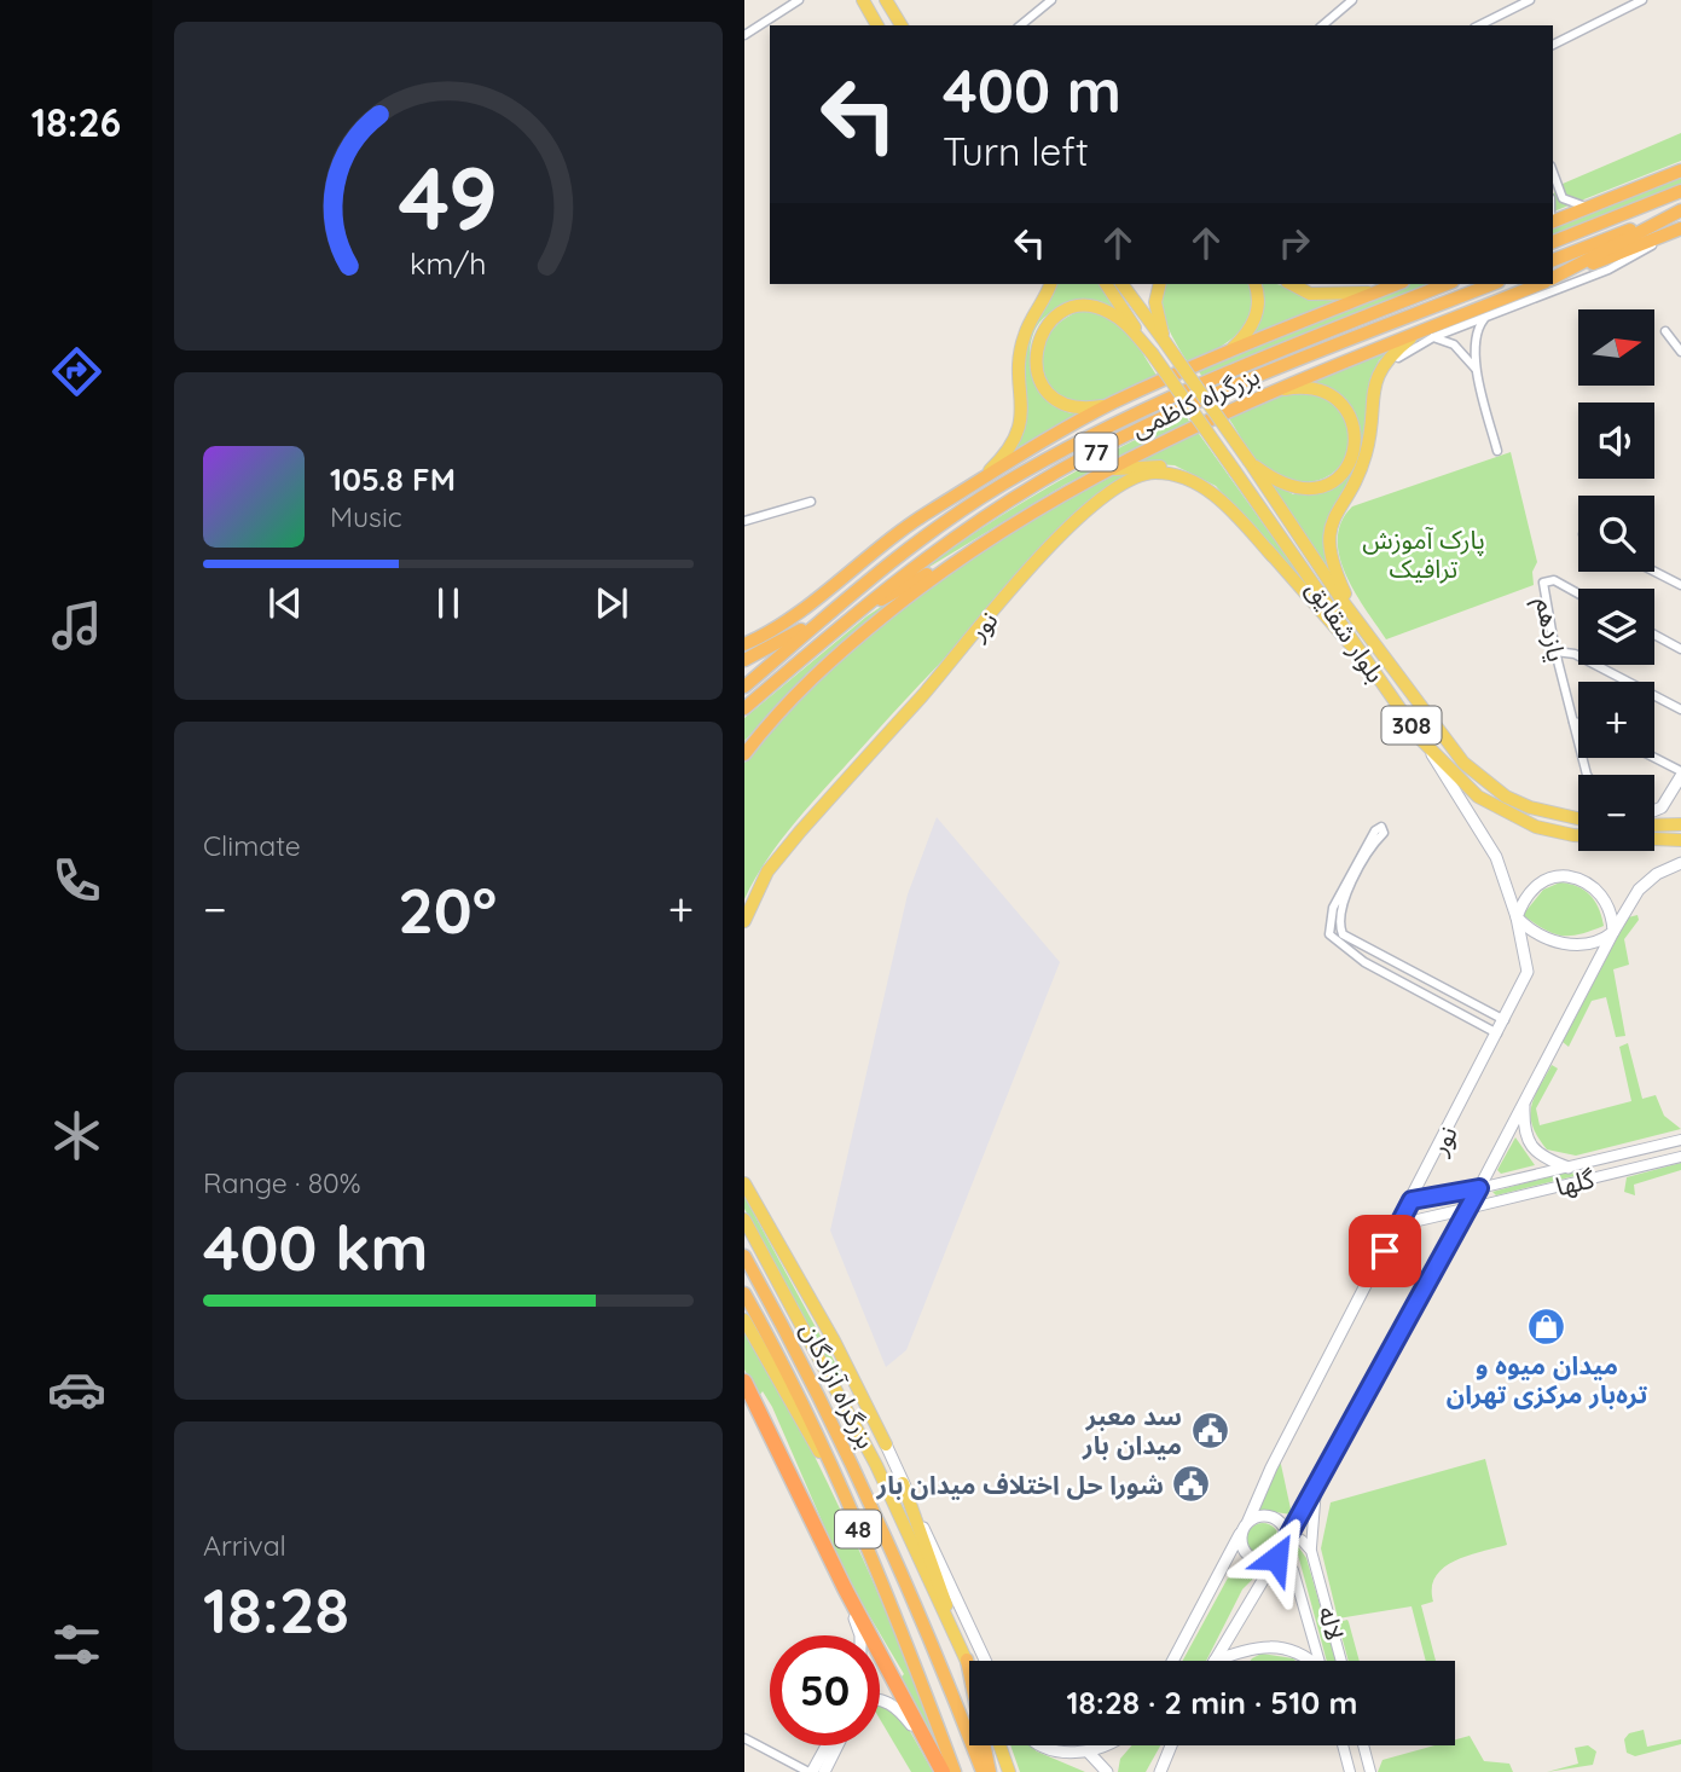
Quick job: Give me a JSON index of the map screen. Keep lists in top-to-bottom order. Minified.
{"streets":{"highway":["بزرگراه کاظمی","77","بزرگراه آزادگان","48"],"main road":["نور","بلوار شقایق","308"],"street":["یازدهم","گلها","لاله"]},"crossings":[["نور","بلوار شقایق"],["نور","لاله"]],"parks":["پارک آموزش ترافیک"],"places":{"shop":["میدان میوه و تره‌بار مرکزی تهران"],"public building":["سد معبر میدان بار","شورا حل اختلاف میدان بار"]},"north":"right","page":{"tabs":"18:26","turn":["400 m","Turn left"],"map_buttons":["+","−"],"song":["105.8 FM","Music"],"tile":["Climate",["Range · 80%","400 km"],["Arrival","18:28"]],"heat":["−","20°","+"],"limit":"50","trip":"18:28 · 2 min · 510 m","gauge":["49","km/h"]}}
